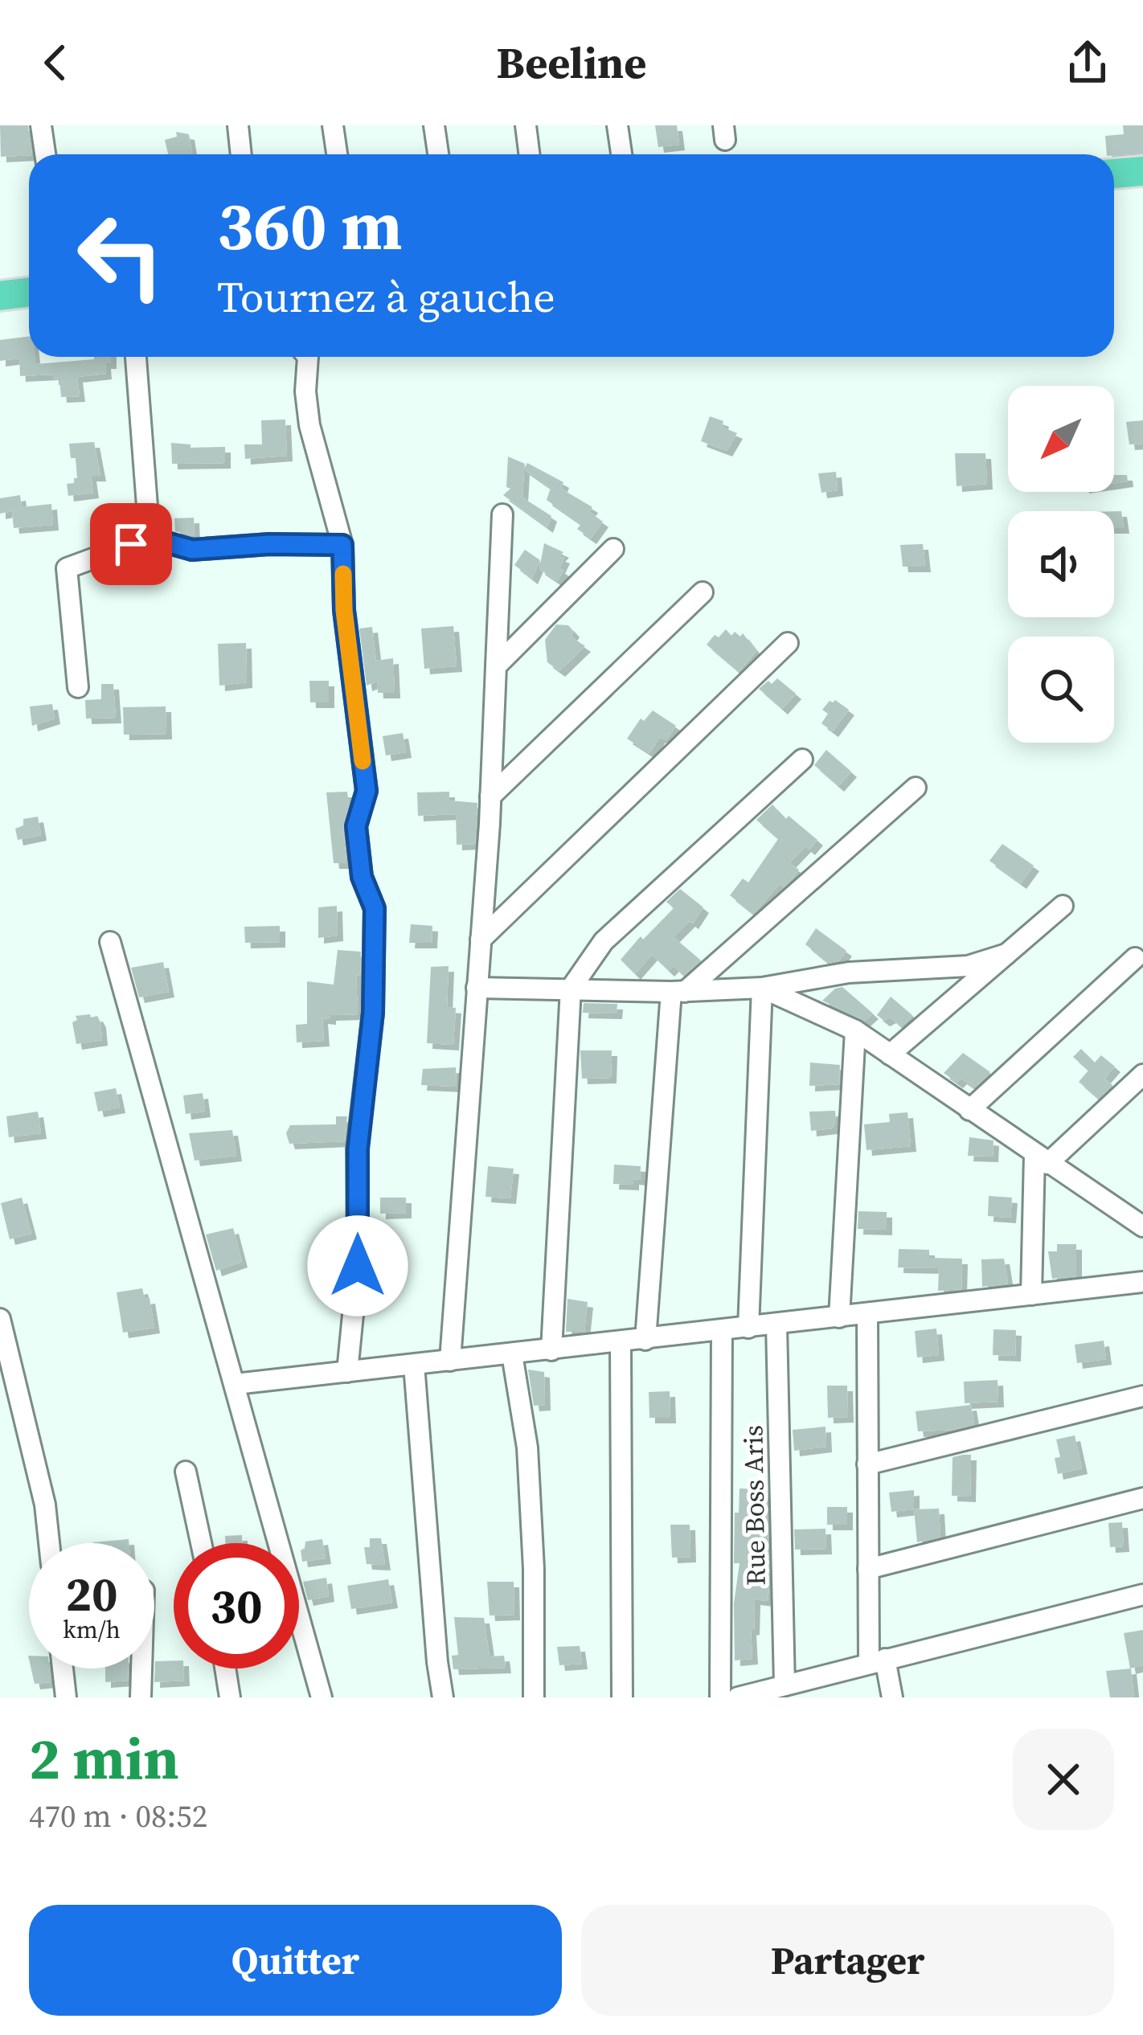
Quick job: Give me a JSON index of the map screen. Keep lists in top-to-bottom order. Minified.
{"streets":{"street":["Rue Boss Aris"]},"north":"bottom left","page":{"header":"Beeline","turn":["360 m","Tournez à gauche"],"speed":"20 km/h","limit":"30","heading":["2 min","470 m · 08:52"],"buttons":["Quitter","Partager"]}}
